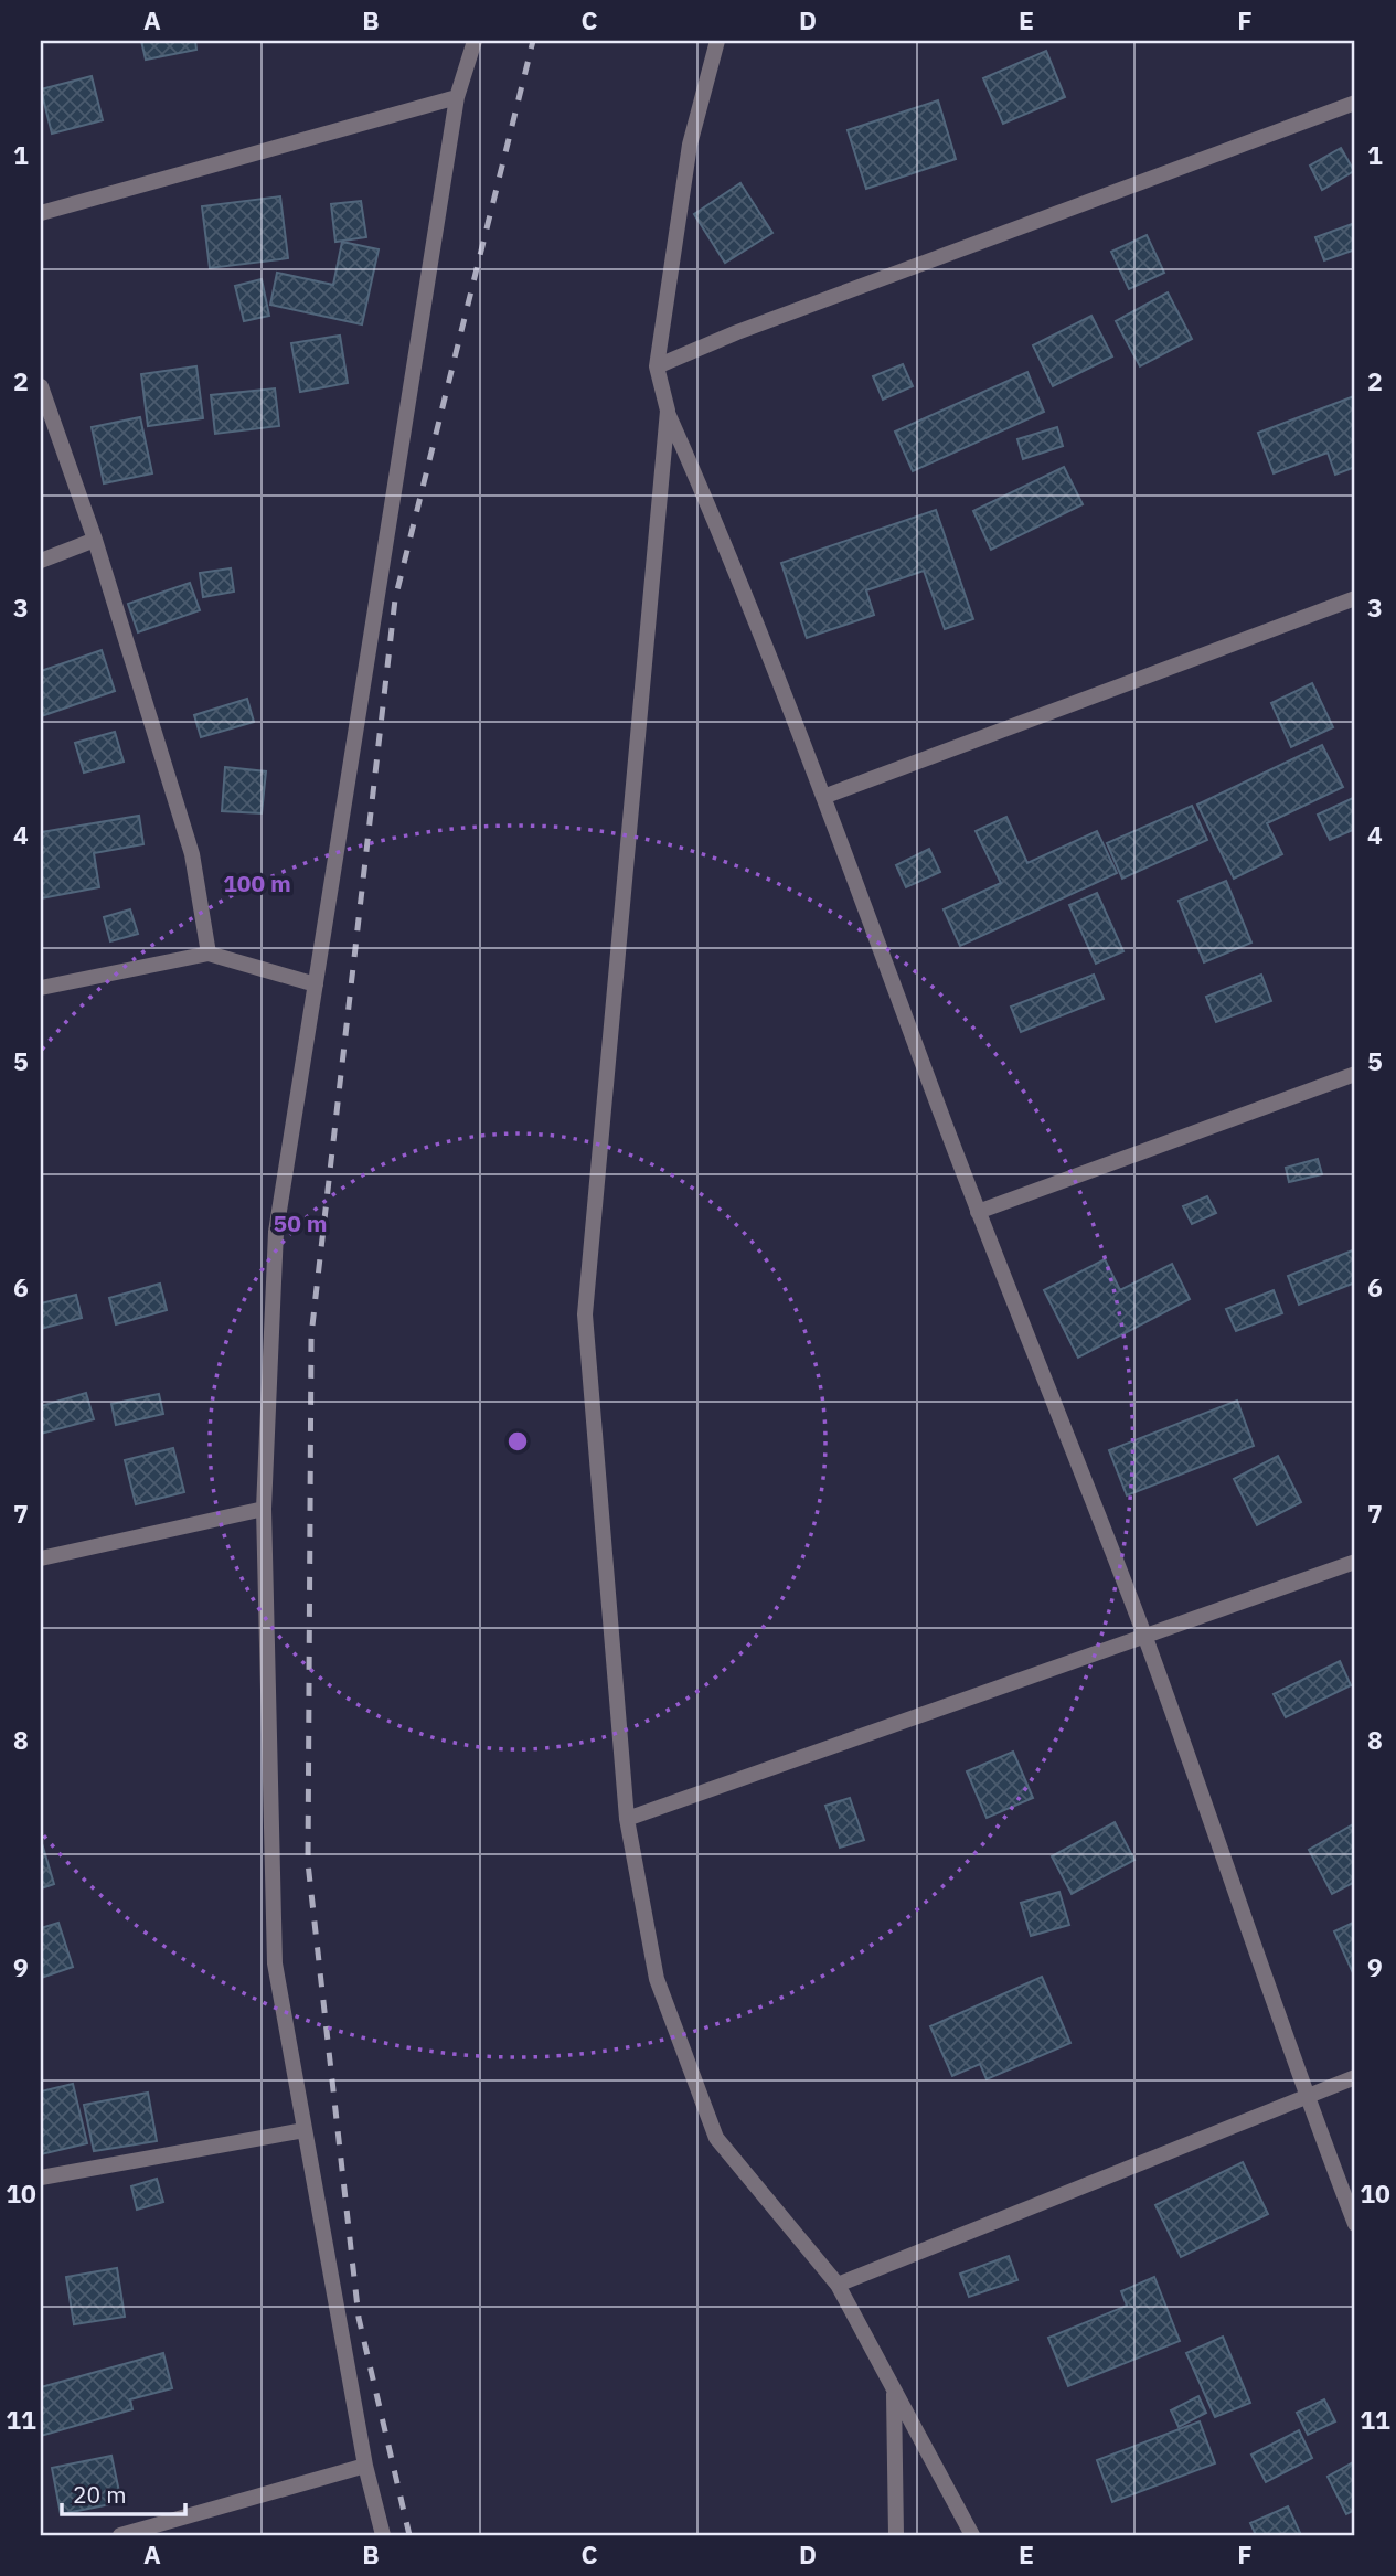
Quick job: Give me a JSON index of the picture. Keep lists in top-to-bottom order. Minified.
{"scale_bar":"20 m","grid":{"columns":["A","B","C","D","E","F"],"rows":["1","2","3","4","5","6","7","8","9","10","11"]},"rings":["100 m","50 m"]}
